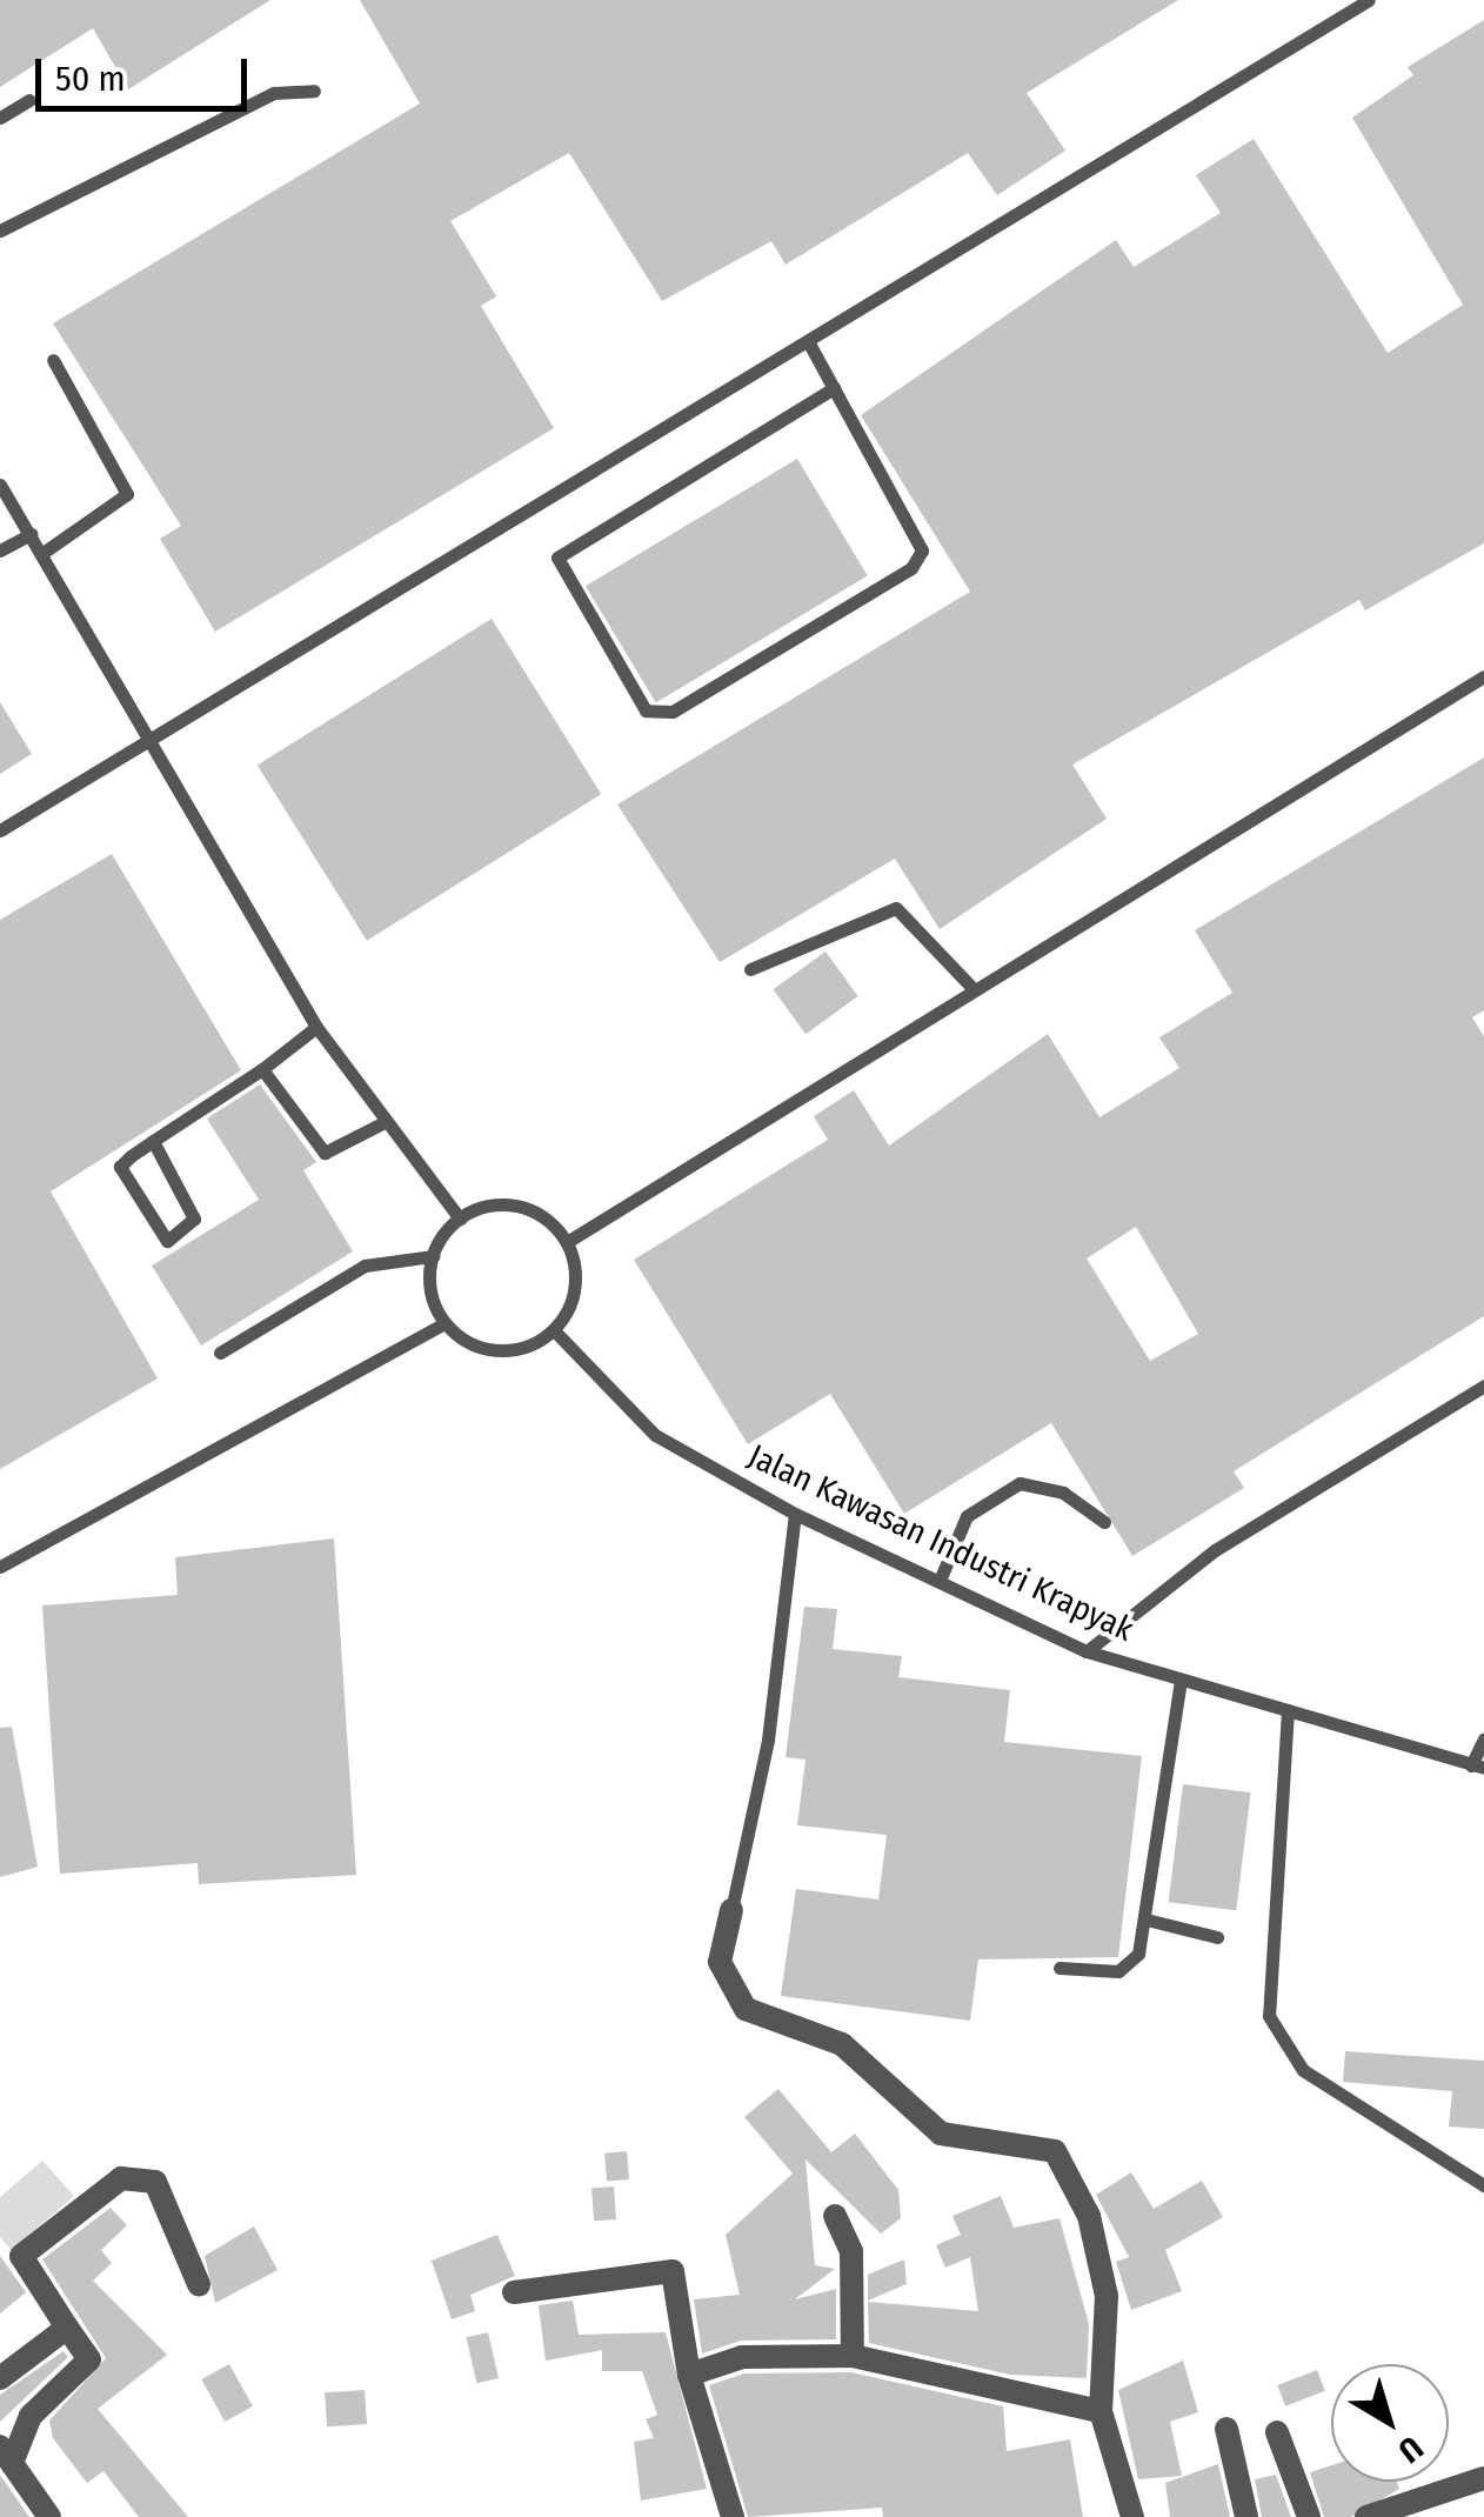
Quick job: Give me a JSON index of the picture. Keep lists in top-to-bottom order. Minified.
{"streets":{"lane":["Jalan Kawasan Industri Krapyak"]},"scale_bar":"50 m","north":"bottom right"}
